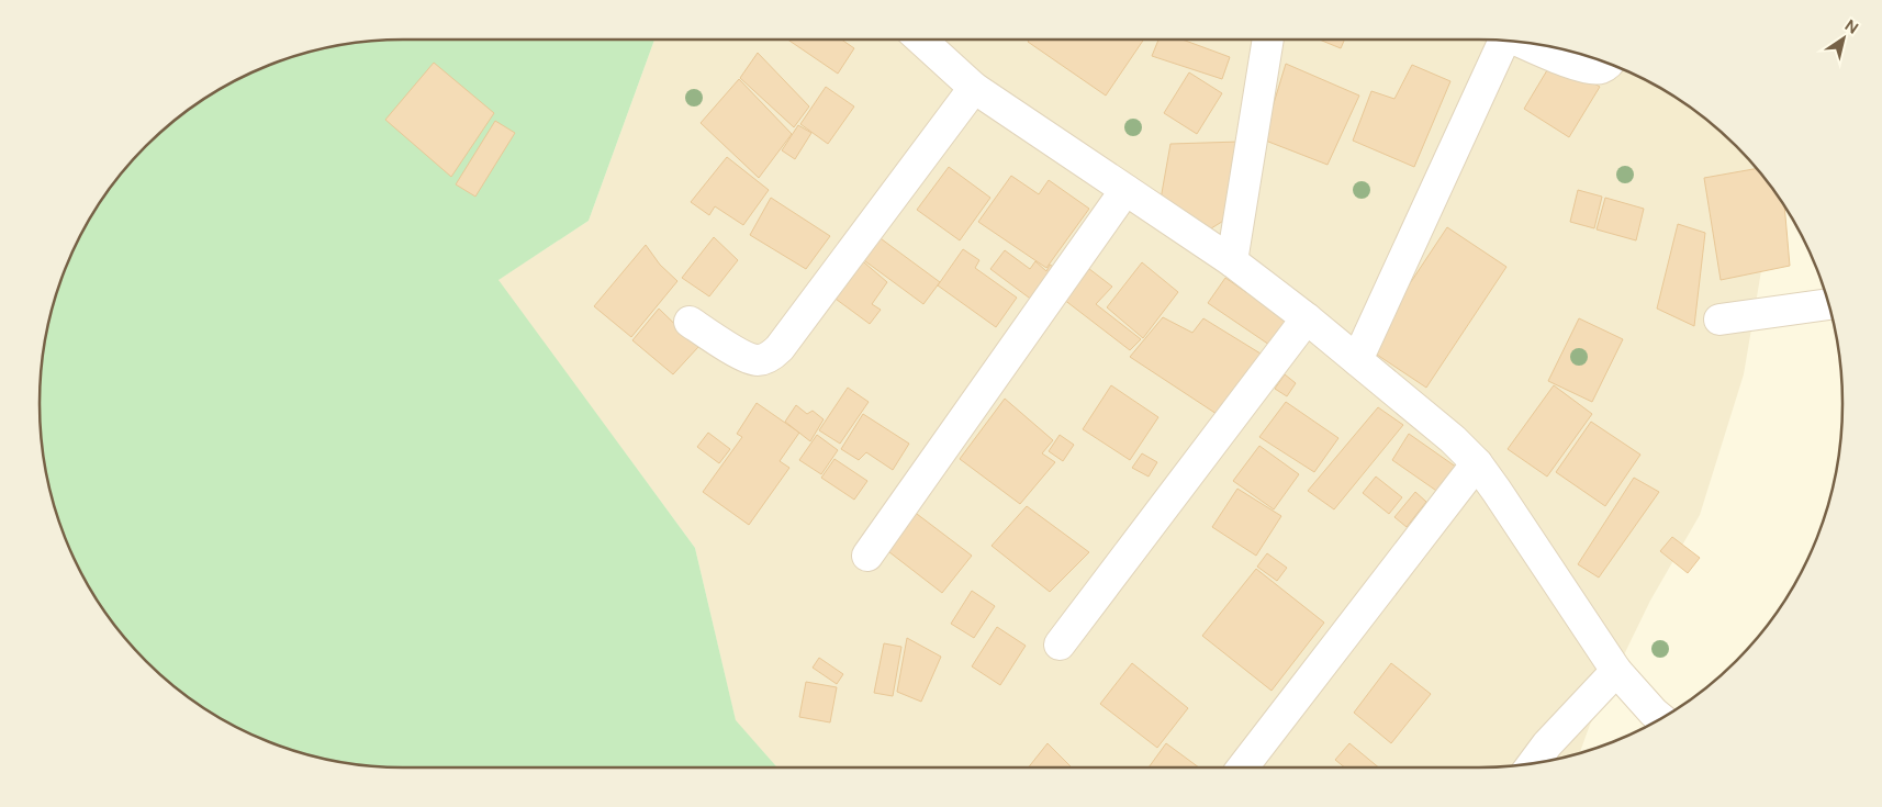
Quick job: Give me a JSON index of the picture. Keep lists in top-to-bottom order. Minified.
{"north":"top right"}
